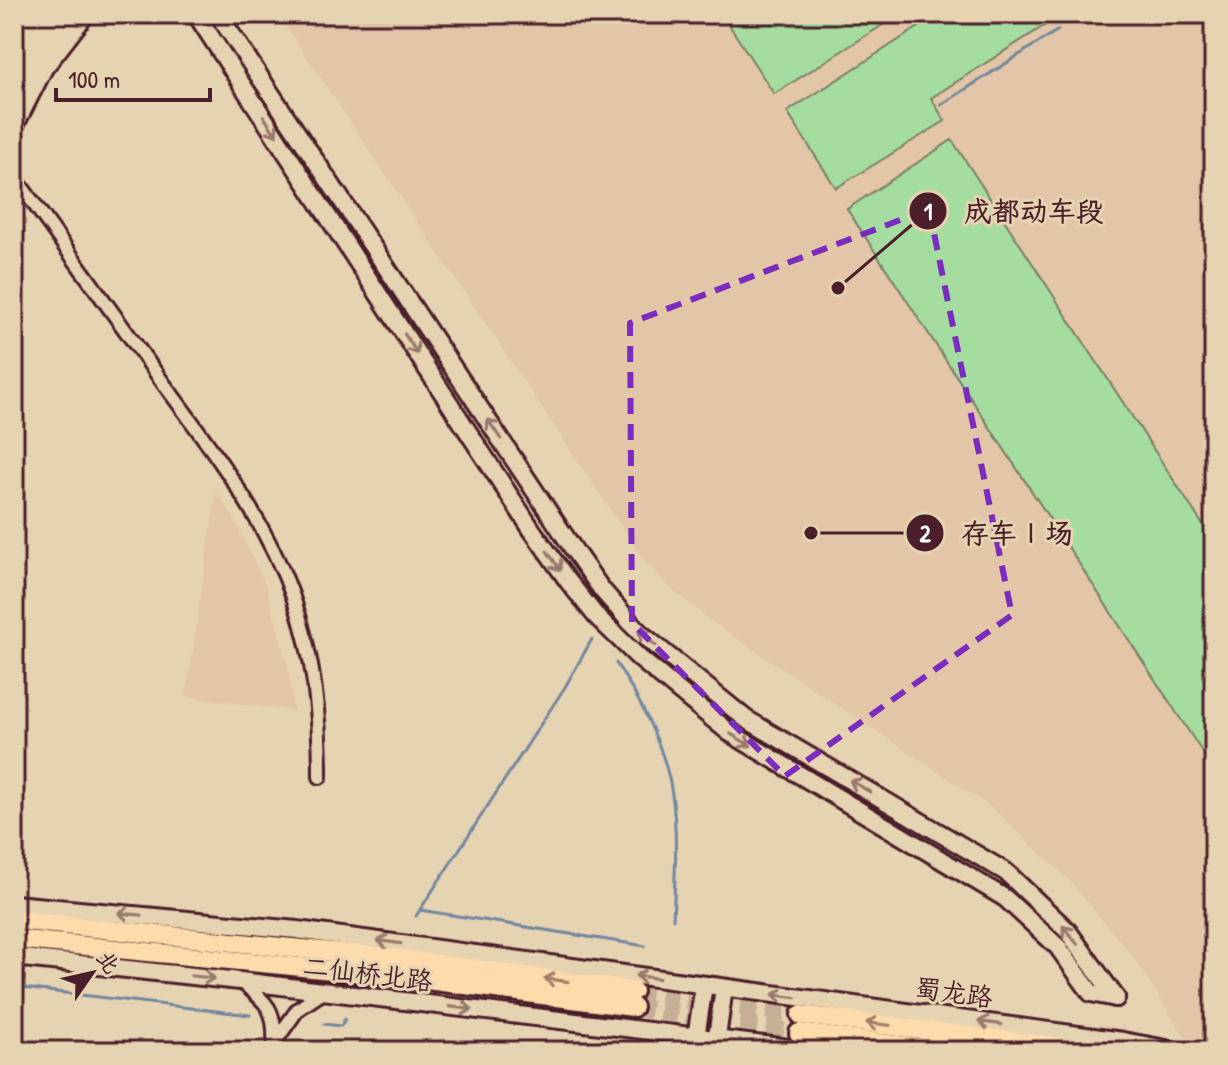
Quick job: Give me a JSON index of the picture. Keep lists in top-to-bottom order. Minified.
{"streets":{"main road":["蜀龙路"],"street":["二仙桥北路"]},"one_way":["二仙桥北路","蜀龙路"],"places":["成都动车段","存车Ⅰ场"],"scale_bar":"100 m","north":"top right"}
